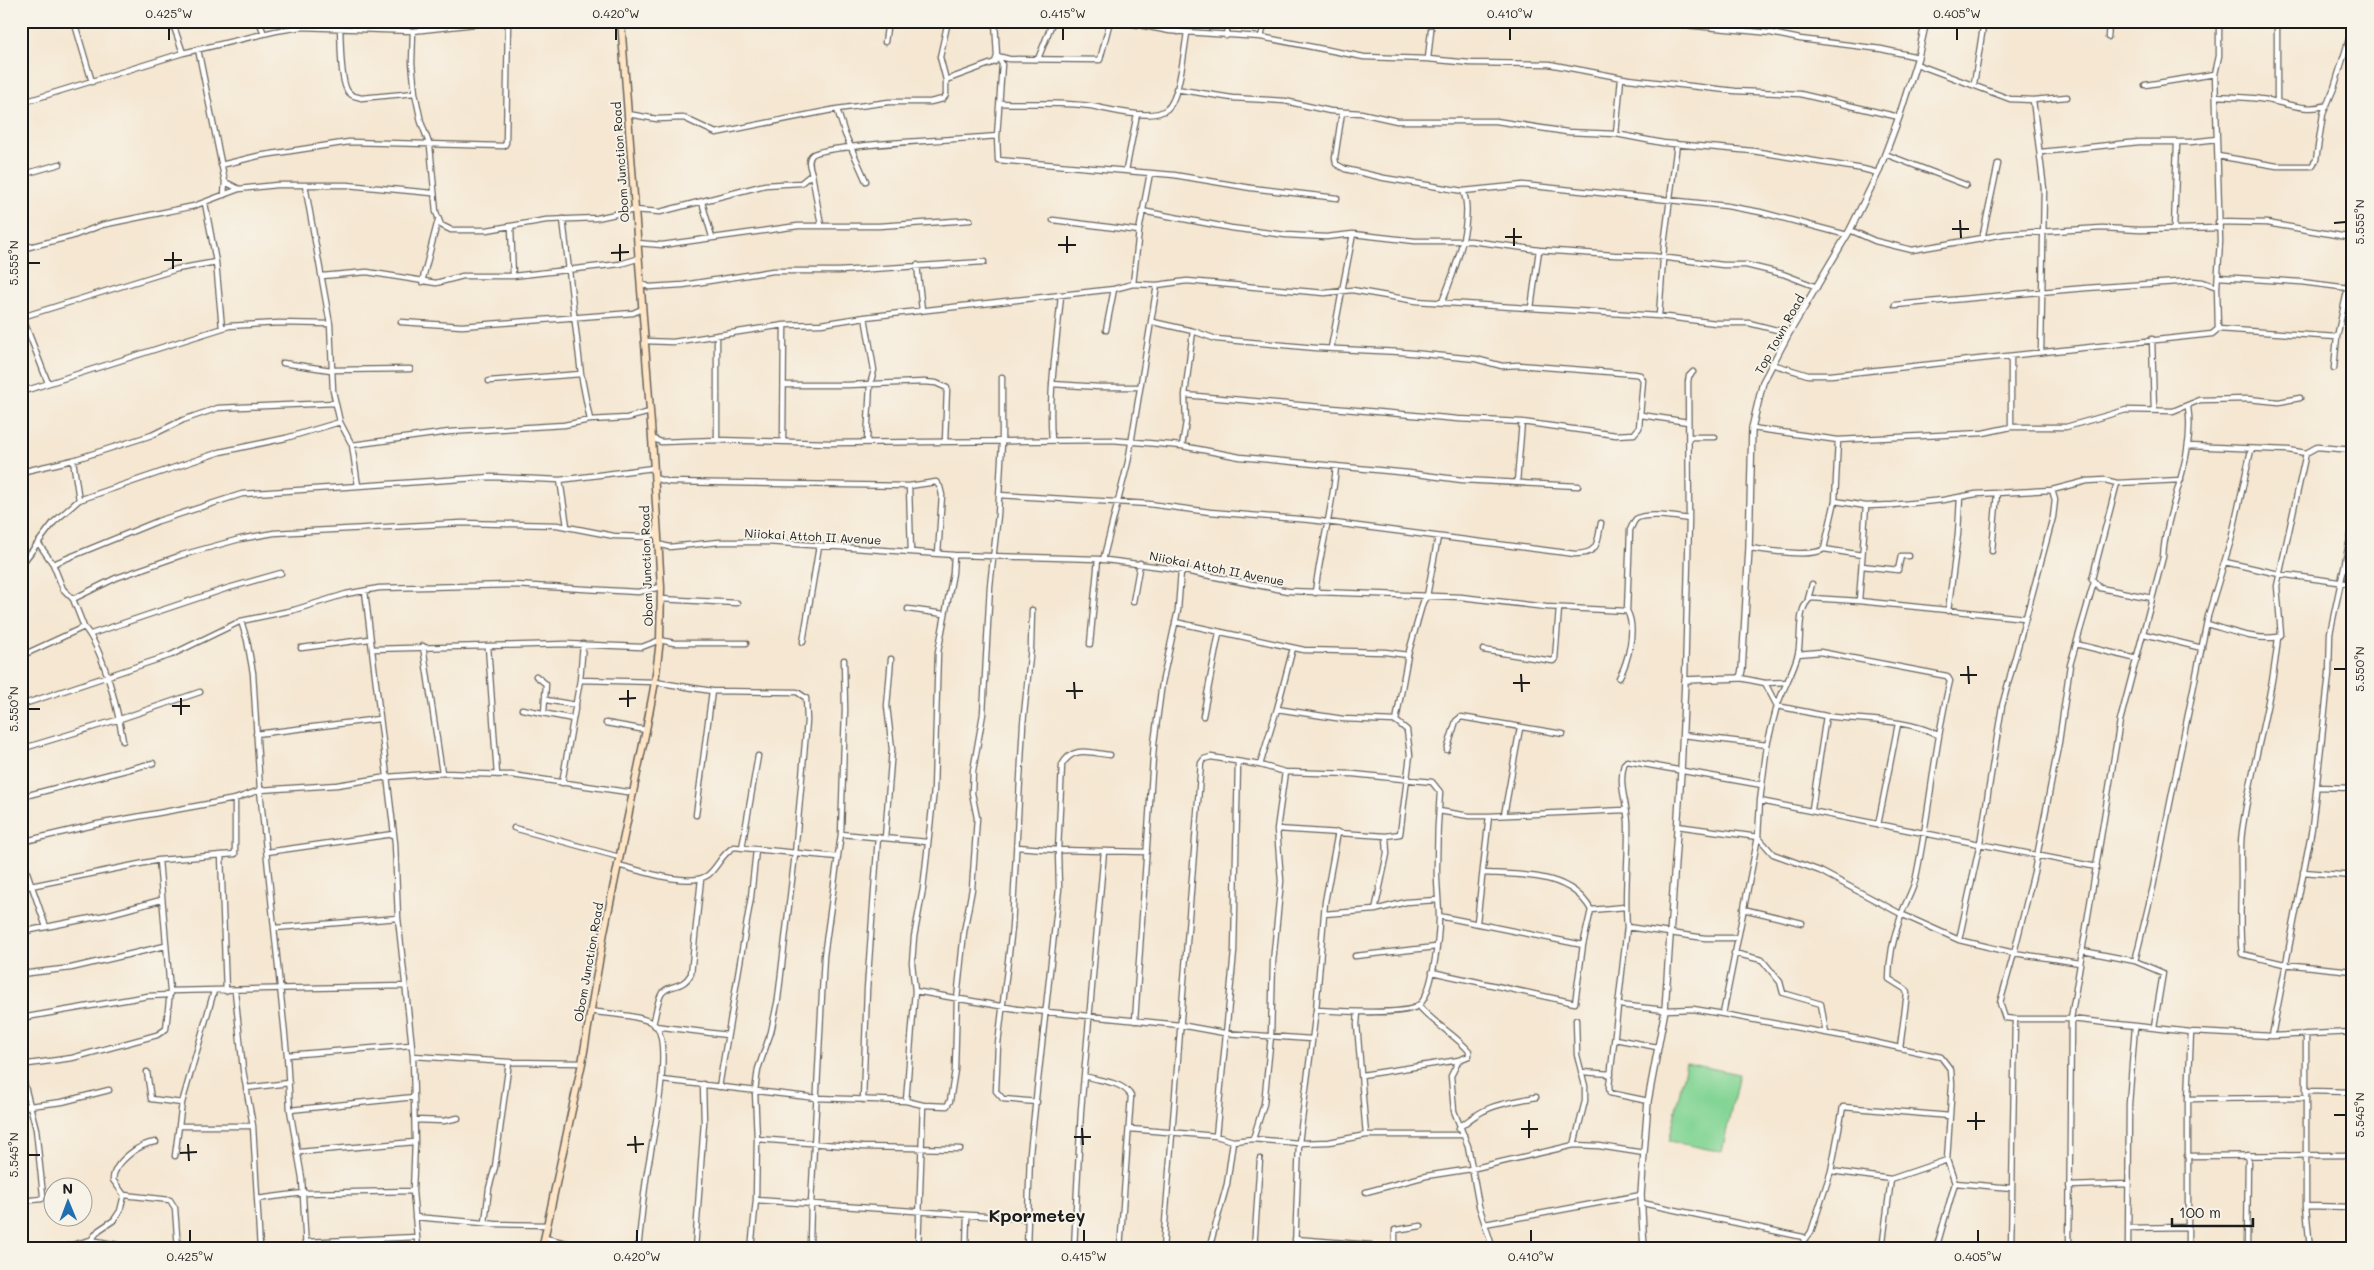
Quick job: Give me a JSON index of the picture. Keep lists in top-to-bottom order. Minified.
{"streets":{"main road":["Obom Junction Road"],"street":["Top Town Road","Niiokai Attoh II Avenue"]},"crossings":[["Obom Junction Road","Niiokai Attoh II Avenue"]],"districts":["Kpormetey"],"scale_bar":"100 m","north":"top","coordinates":["0.425°W","0.420°W","0.415°W","0.410°W","0.405°W","5.555°N","5.550°N","5.545°N"]}
